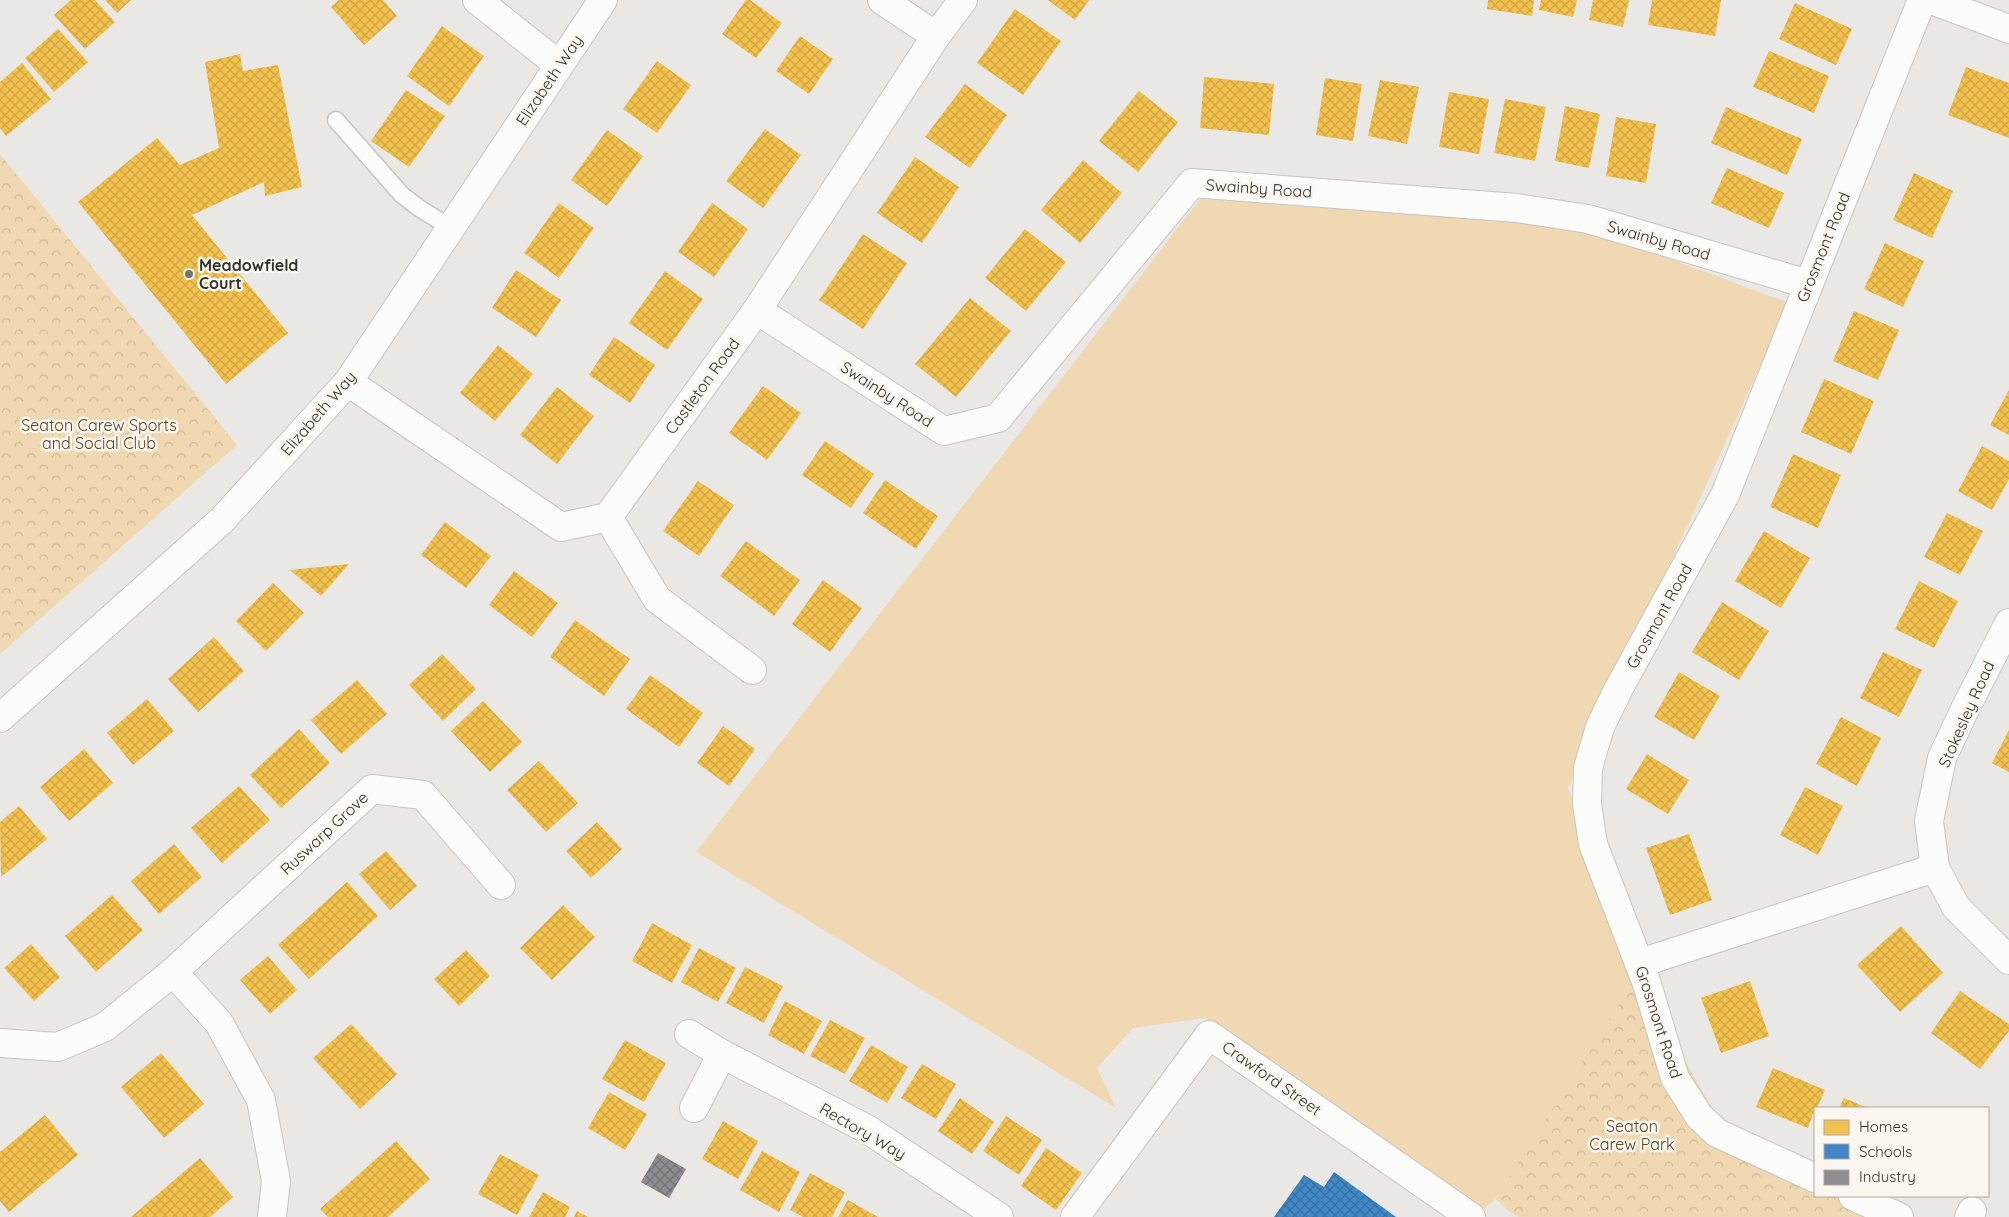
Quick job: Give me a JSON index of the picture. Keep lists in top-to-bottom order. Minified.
{"streets":{"street":["Elizabeth Way","Swainby Road","Grosmont Road","Castleton Road","Stokesley Road","Ruswarp Grove","Crawford Street","Rectory Way"]},"crossings":[["Swainby Road","Grosmont Road"],["Swainby Road","Castleton Road"]],"parks":["Seaton Carew Sports and Social Club","Seaton Carew Park"],"places":["Meadowfield Court"],"legend":["Homes","Schools","Industry"]}
